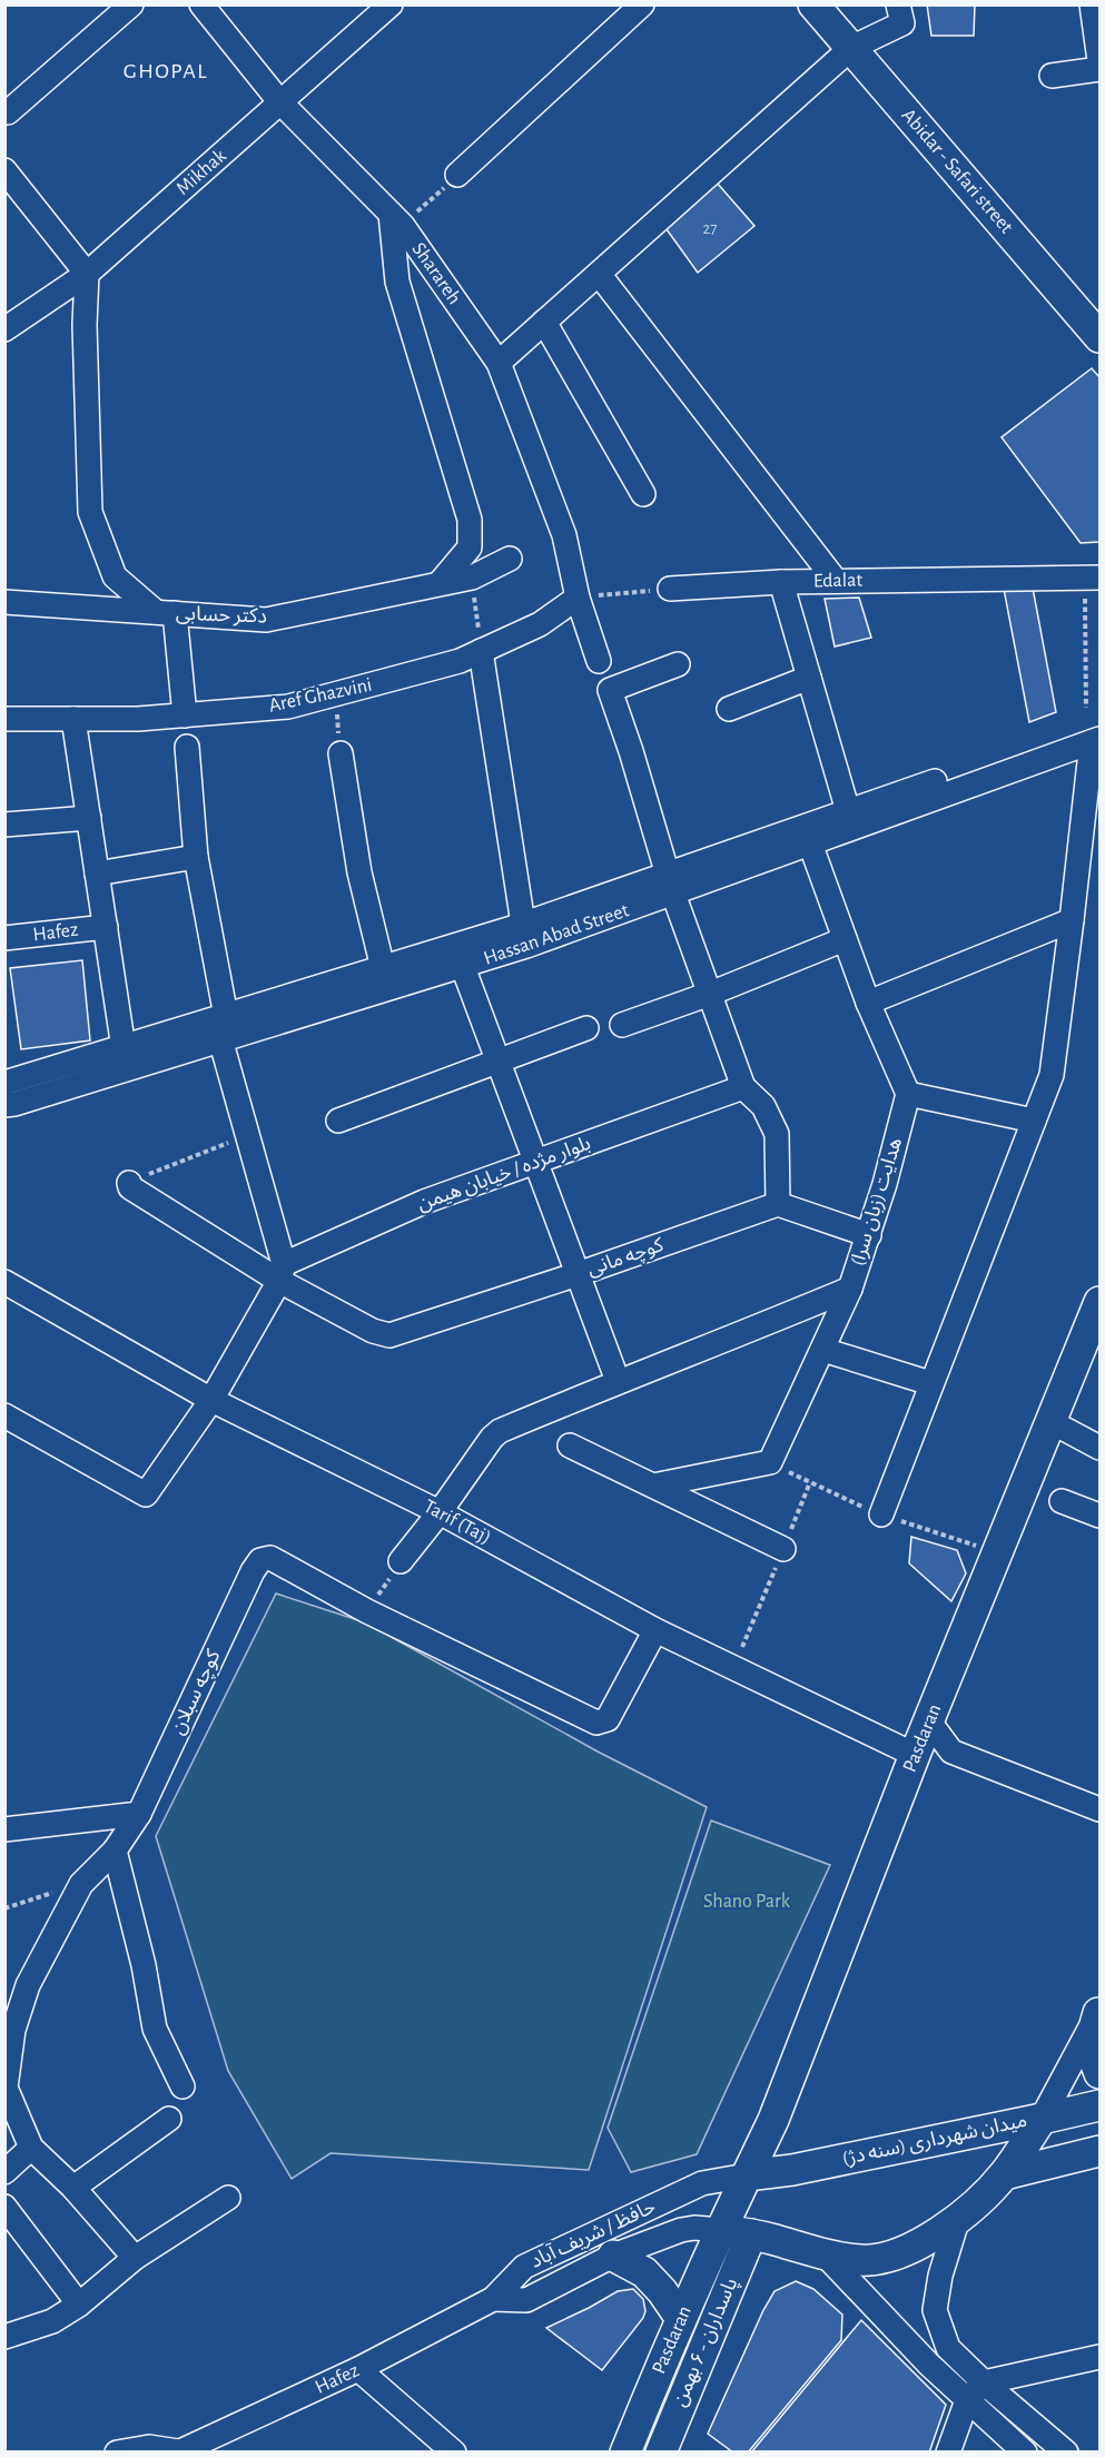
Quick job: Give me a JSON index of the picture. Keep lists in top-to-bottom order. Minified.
{"streets":{"main road":["Abidar - Safari street","Pasdaran","میدان شهرداری (سنه دژ)","پاسداران - ۶ بهمن"],"street":["Mikhak","Sharareh","Edalat","دکتر حسابی","Aref Ghazvini","Hafez","Hassan Abad Street","بلوار مژده / خیابان هیمن","هدایت (زبان سرا)","کوچه مانی","Tarif (Taj)","کوچه سبلان","حافظ / شریف آباد"]},"crossings":[["Mikhak","Sharareh"],["Sharareh","Aref Ghazvini"],["Hafez","حافظ / شریف آباد"],["بلوار مژده / خیابان هیمن","کوچه مانی"],["هدایت (زبان سرا)","Tarif (Taj)"],["Tarif (Taj)","کوچه سبلان"],["Tarif (Taj)","Pasdaran"],["Pasdaran","میدان شهرداری (سنه دژ)"],["Pasdaran","حافظ / شریف آباد"],["میدان شهرداری (سنه دژ)","حافظ / شریف آباد"],["میدان شهرداری (سنه دژ)","پاسداران - ۶ بهمن"]],"districts":["GHOPAL"],"parks":["Shano Park"],"house_numbers":["27"]}
